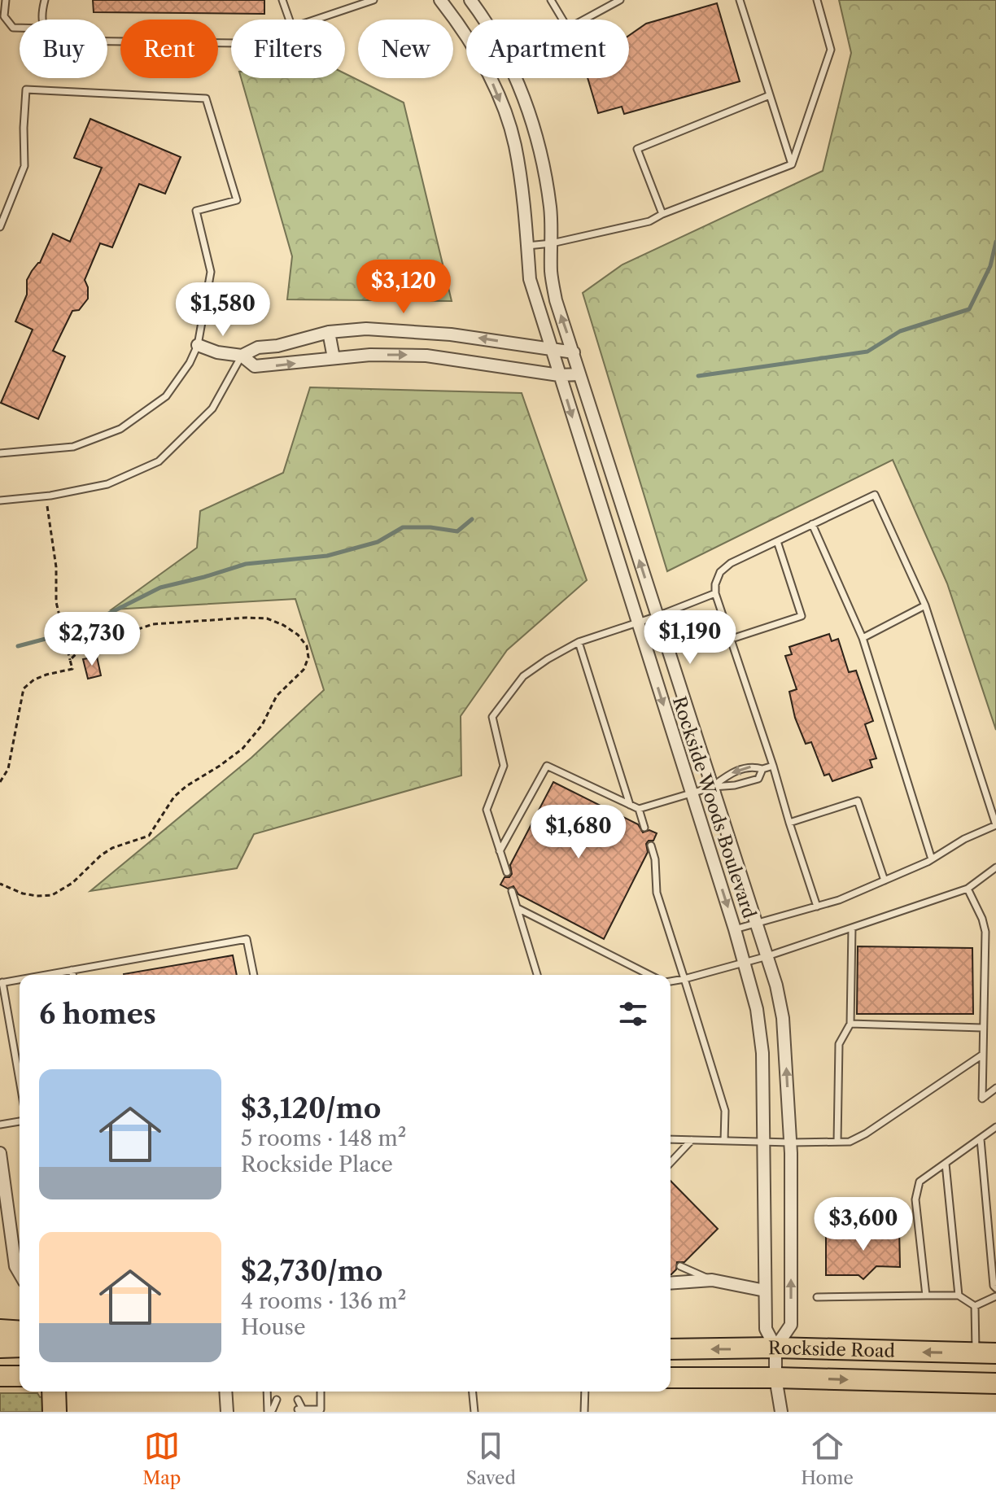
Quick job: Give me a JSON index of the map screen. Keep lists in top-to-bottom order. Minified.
{"streets":{"main road":["Rockside Road"],"street":["Rockside Woods Boulevard"]},"crossings":[["Rockside Woods Boulevard","Rockside Road"]],"page":{"chip":["Buy","Rent","Filters","New","Apartment"],"price":["$3,120","$1,580","$1,190","$2,730","$1,680","$3,600"],"heading":"6 homes","list":[{"name":"$3,120/mo","note":"5 rooms · 148 m² · Rockside Place"},{"name":"$2,730/mo","note":"4 rooms · 136 m² · House"}],"tabs":["Map","Saved","Home"]}}
